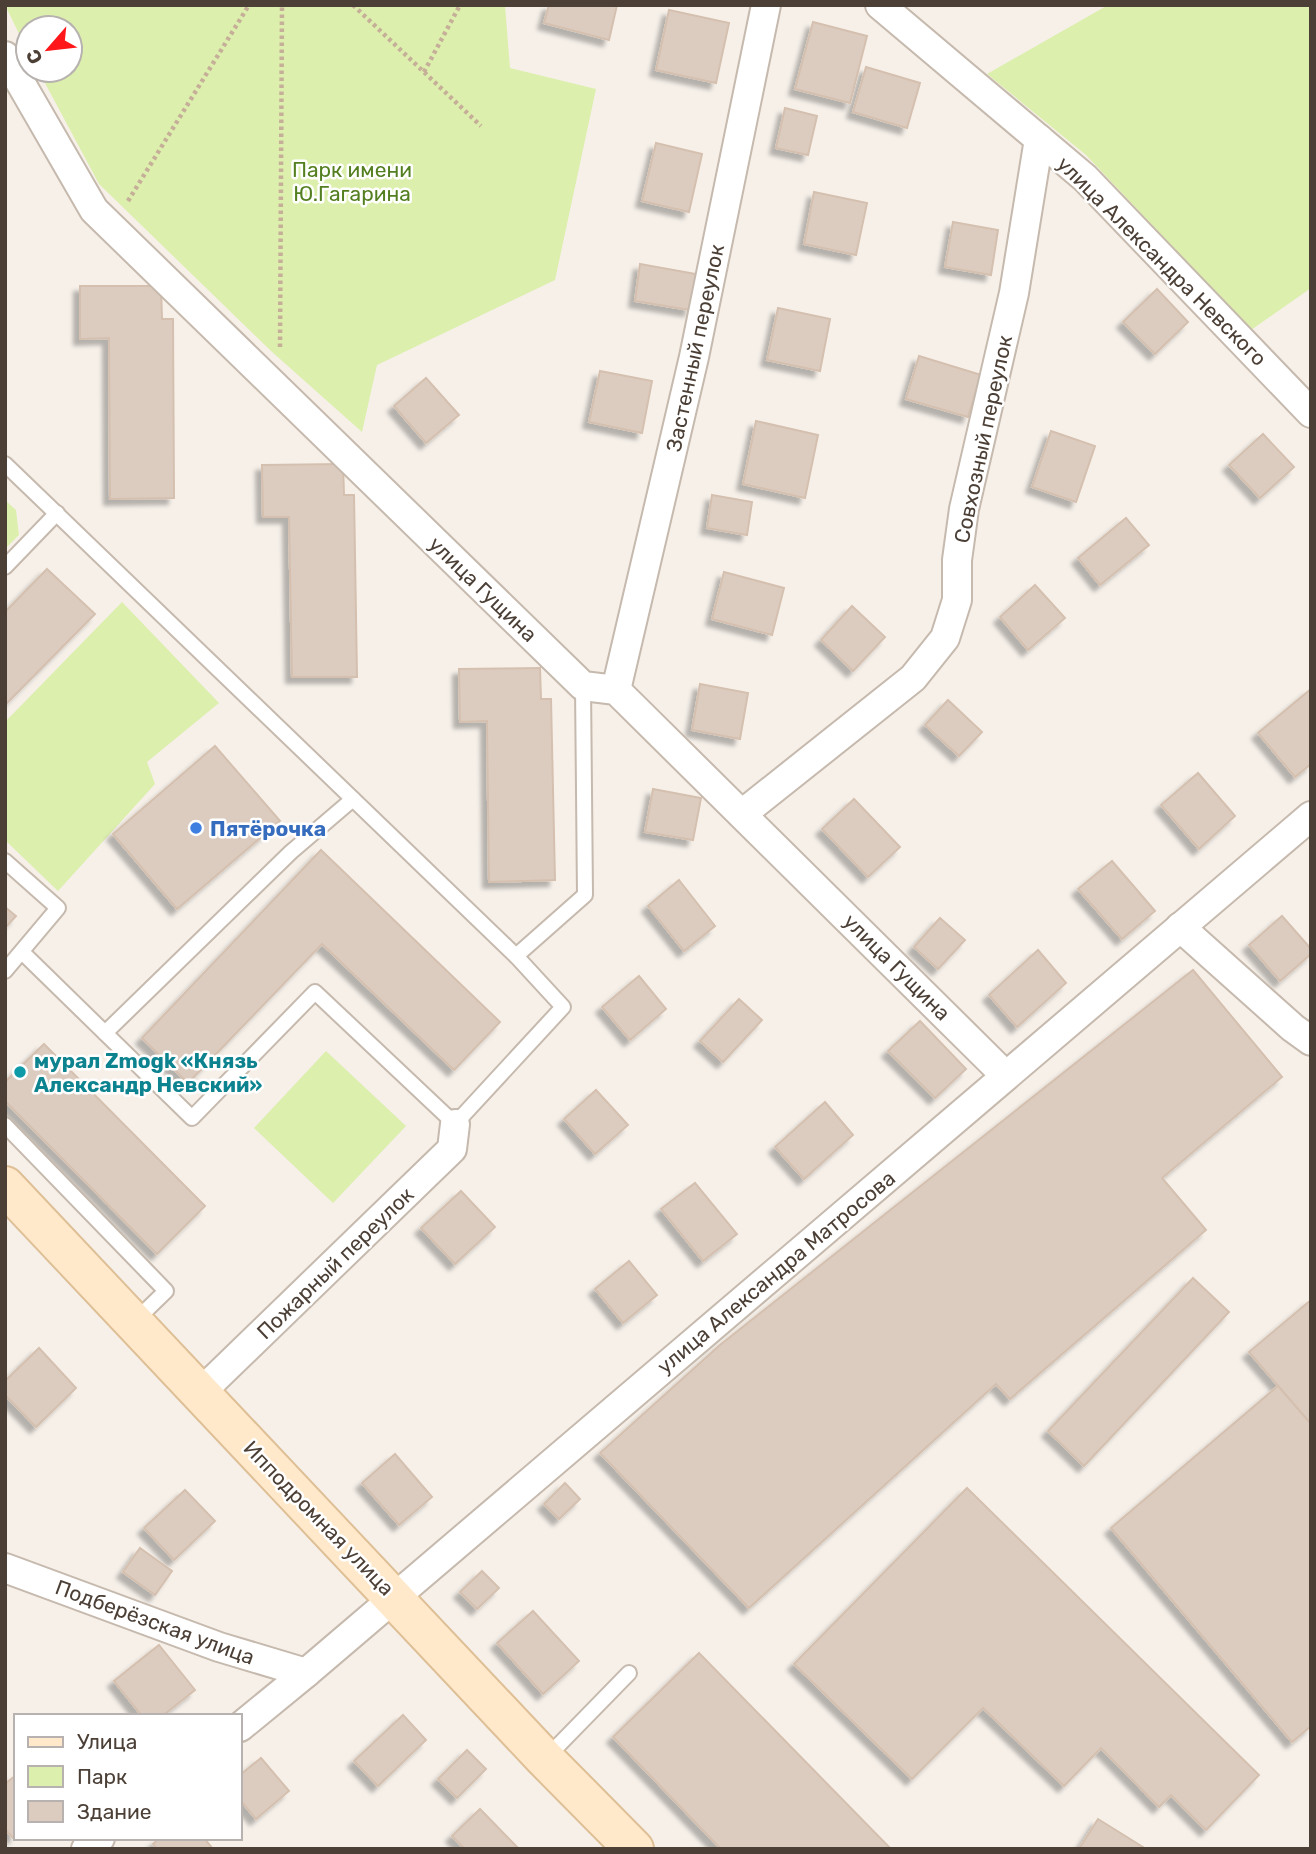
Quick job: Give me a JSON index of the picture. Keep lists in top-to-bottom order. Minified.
{"streets":{"main road":["Ипподромная улица"],"street":["улица Александра Невского","Застенный переулок","Совхозный переулок","улица Гущина","Пожарный переулок","улица Александра Матросова","Подберёзская улица"]},"crossings":[["улица Александра Невского","Совхозный переулок"],["Застенный переулок","улица Гущина"],["Совхозный переулок","улица Гущина"],["улица Гущина","улица Александра Матросова"],["Пожарный переулок","Ипподромная улица"],["улица Александра Матросова","Ипподромная улица"],["улица Александра Матросова","Подберёзская улица"]],"parks":["Парк имени Ю.Гагарина"],"places":["Пятёрочка","мурал Zmogk «Князь Александр Невский»"],"legend":["Улица","Парк","Здание"],"north":"bottom left"}
